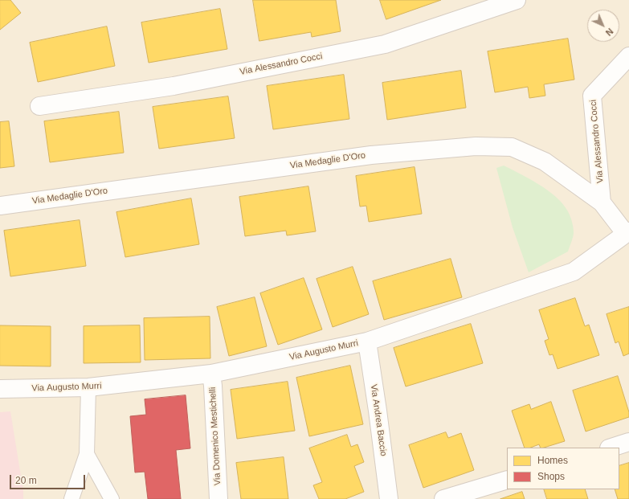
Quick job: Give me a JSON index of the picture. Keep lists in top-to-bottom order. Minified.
{"streets":{"street":["Via Alessandro Cocci","Via Medaglie D'Oro","Via Augusto Murri","Via Andrea Baccio","Via Domenico Mestichelli"]},"crossings":[["Via Alessandro Cocci","Via Medaglie D'Oro"],["Via Medaglie D'Oro","Via Augusto Murri"],["Via Augusto Murri","Via Andrea Baccio"],["Via Augusto Murri","Via Domenico Mestichelli"]],"legend":["Homes","Shops"],"scale_bar":"20 m","north":"bottom right"}
